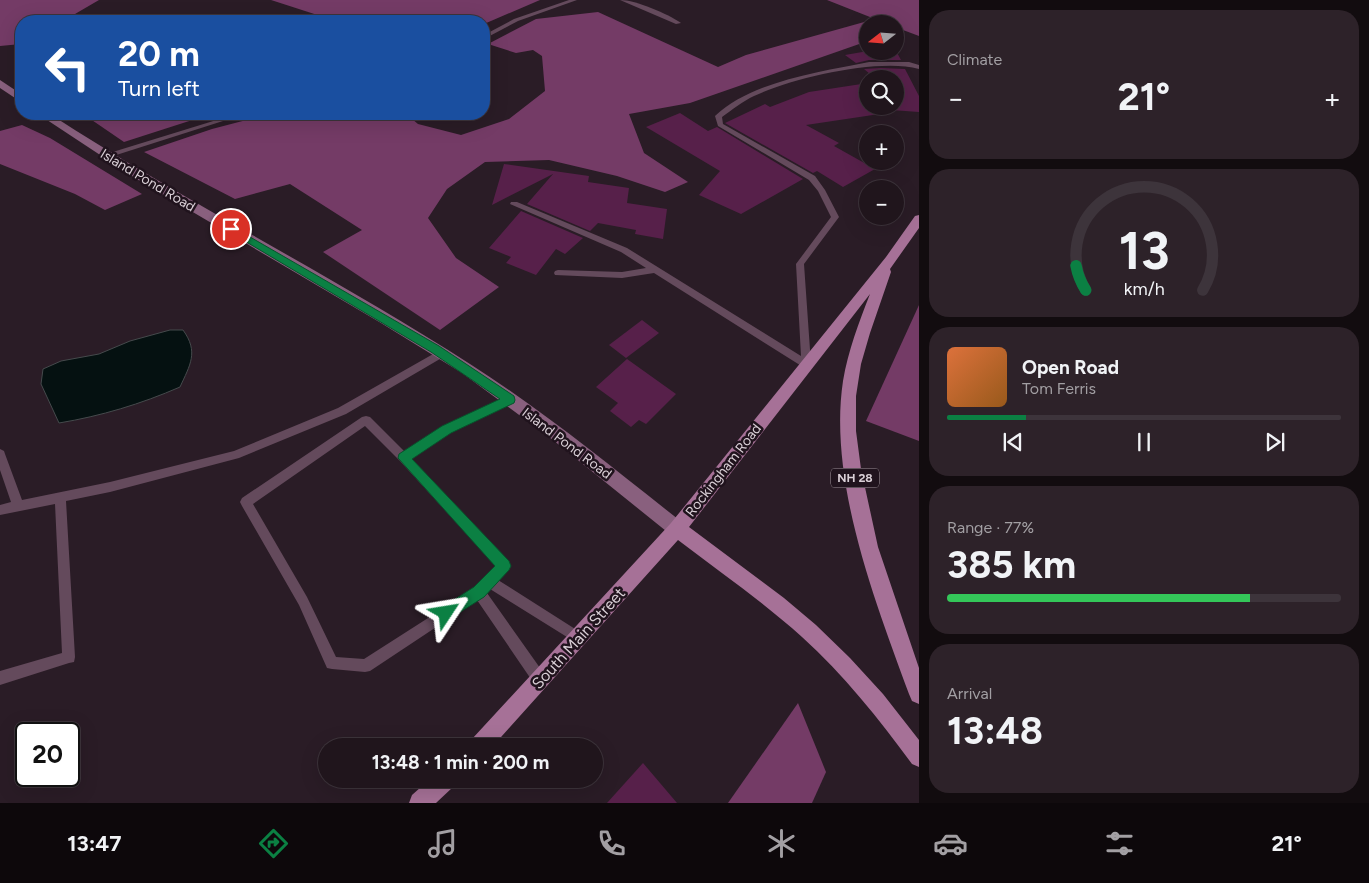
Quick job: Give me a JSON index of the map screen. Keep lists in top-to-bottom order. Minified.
{"streets":{"main road":["Rockingham Road","NH 28","South Main Street"],"street":["Island Pond Road"]},"crossings":[["Island Pond Road","Rockingham Road"],["Island Pond Road","South Main Street"],["Rockingham Road","NH 28"],["Rockingham Road","South Main Street"]],"north":"left","page":{"tile":["Climate",["Range · 77%","385 km"],["Arrival","13:48"]],"map_buttons":["+","−"],"turn":["20 m","Turn left"],"heat":["−","21°","+"],"song":["Open Road","Tom Ferris"],"limit":"20","trip":"13:48 · 1 min · 200 m","tabs":["13:47","21°"],"gauge":["13","km/h"]}}
